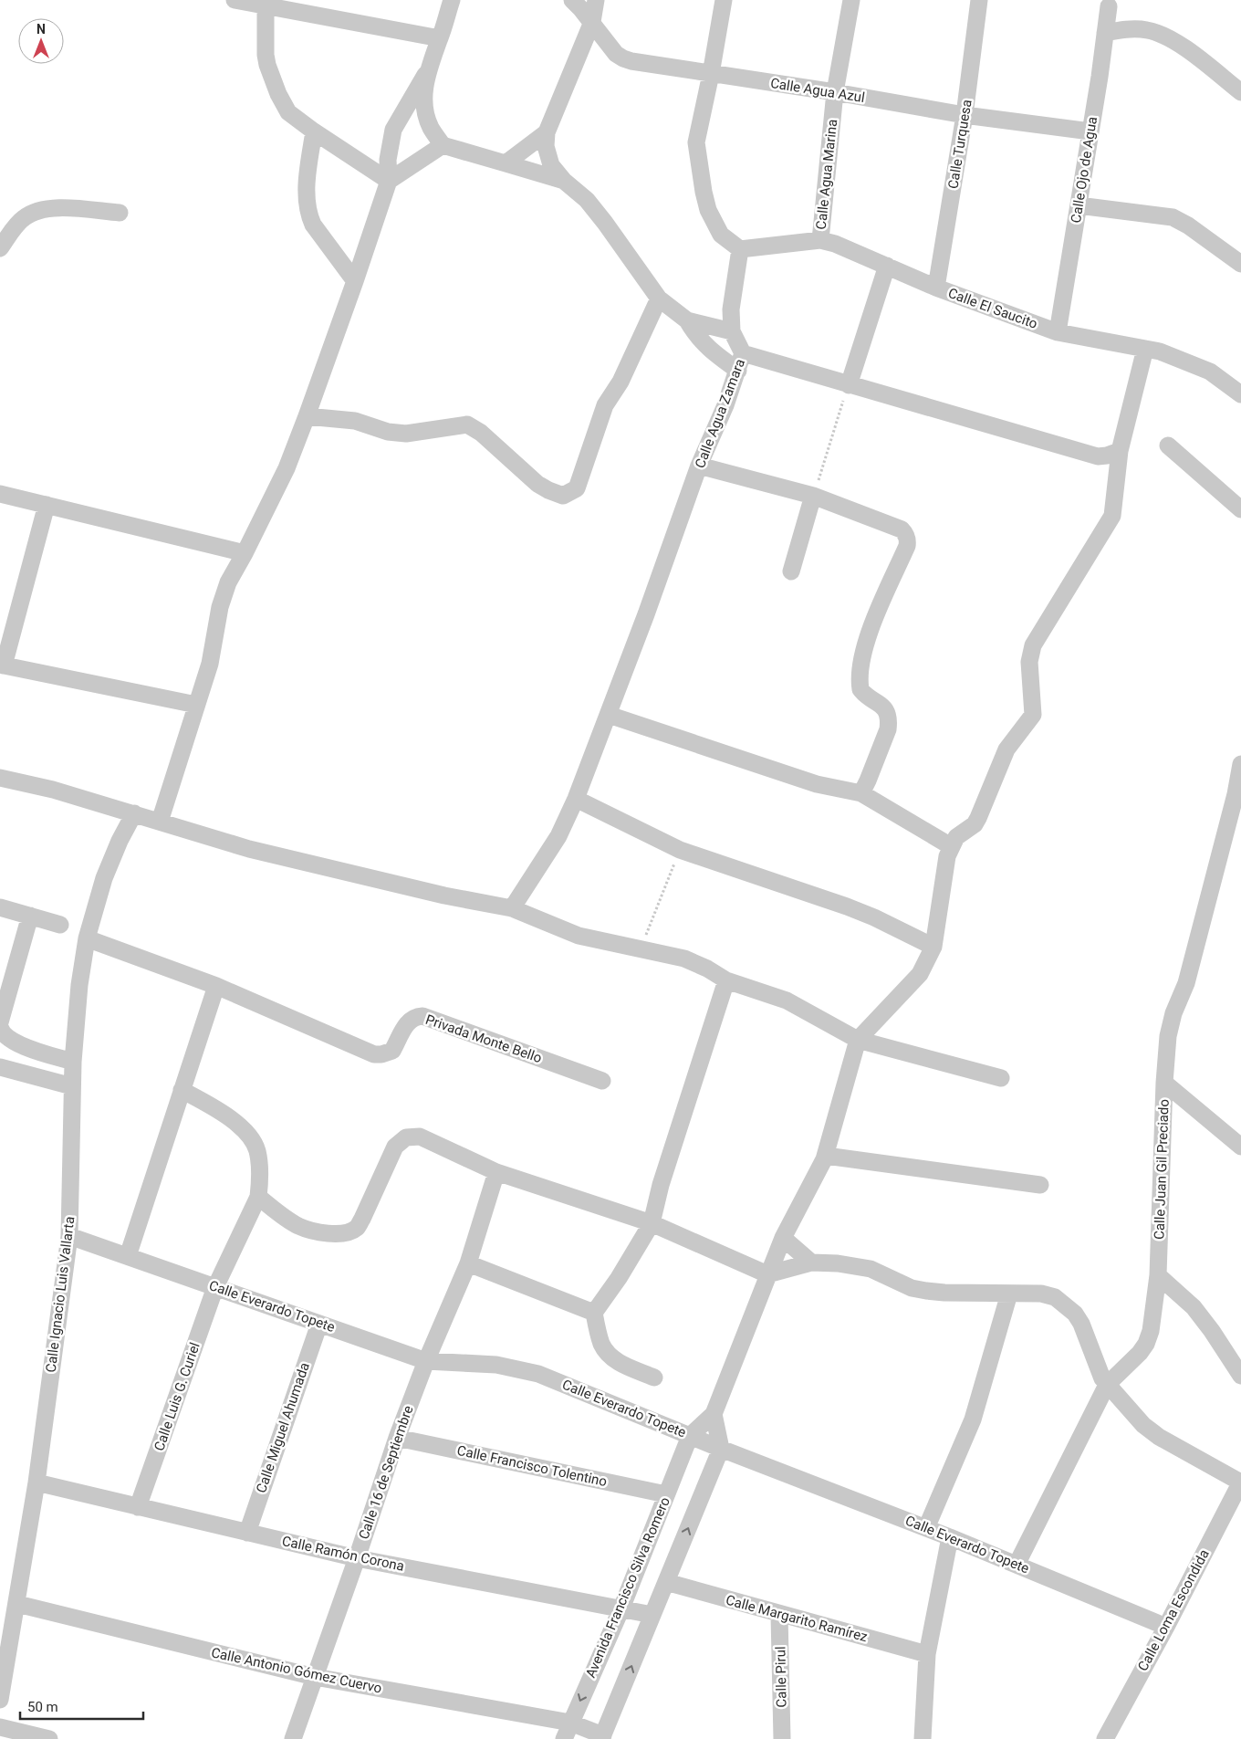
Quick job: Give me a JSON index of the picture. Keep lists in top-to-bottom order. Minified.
{"streets":{"street":["Calle Agua Azul","Calle Turquesa","Calle Ojo de Agua","Calle Agua Marina","Calle El Saucito","Calle Agua Zamara","Privada Monte Bello","Calle Juan Gil Preciado","Calle Ignacio Luis Vallarta","Calle Everardo Topete","Calle Luis G. Curiel","Calle Miguel Ahumada","Calle Francisco Tolentino","Calle 16 de Septiembre","Calle Ramón Corona","Avenida Francisco Silva Romero","Calle Loma Escondida","Calle Margarito Ramírez","Calle Antonio Gómez Cuervo","Calle Pirul"]},"crossings":[["Calle Agua Azul","Calle Turquesa"],["Calle Agua Azul","Calle Ojo de Agua"],["Calle Agua Azul","Calle Agua Marina"],["Calle Turquesa","Calle El Saucito"],["Calle Ojo de Agua","Calle El Saucito"],["Calle Agua Marina","Calle El Saucito"],["Calle El Saucito","Calle Agua Zamara"],["Calle Juan Gil Preciado","Calle Everardo Topete"],["Calle Ignacio Luis Vallarta","Calle Everardo Topete"],["Calle Ignacio Luis Vallarta","Calle Ramón Corona"],["Calle Ignacio Luis Vallarta","Calle Antonio Gómez Cuervo"],["Calle Everardo Topete","Calle Luis G. Curiel"],["Calle Everardo Topete","Calle Miguel Ahumada"],["Calle Everardo Topete","Calle 16 de Septiembre"],["Calle Everardo Topete","Avenida Francisco Silva Romero"],["Calle Everardo Topete","Calle Loma Escondida"],["Calle Luis G. Curiel","Calle Ramón Corona"],["Calle Miguel Ahumada","Calle Ramón Corona"],["Calle Francisco Tolentino","Calle 16 de Septiembre"],["Calle Francisco Tolentino","Avenida Francisco Silva Romero"],["Calle 16 de Septiembre","Calle Ramón Corona"],["Calle 16 de Septiembre","Calle Antonio Gómez Cuervo"],["Calle Ramón Corona","Avenida Francisco Silva Romero"],["Avenida Francisco Silva Romero","Calle Antonio Gómez Cuervo"],["Calle Margarito Ramírez","Calle Pirul"]],"scale_bar":"50 m","north":"top"}
